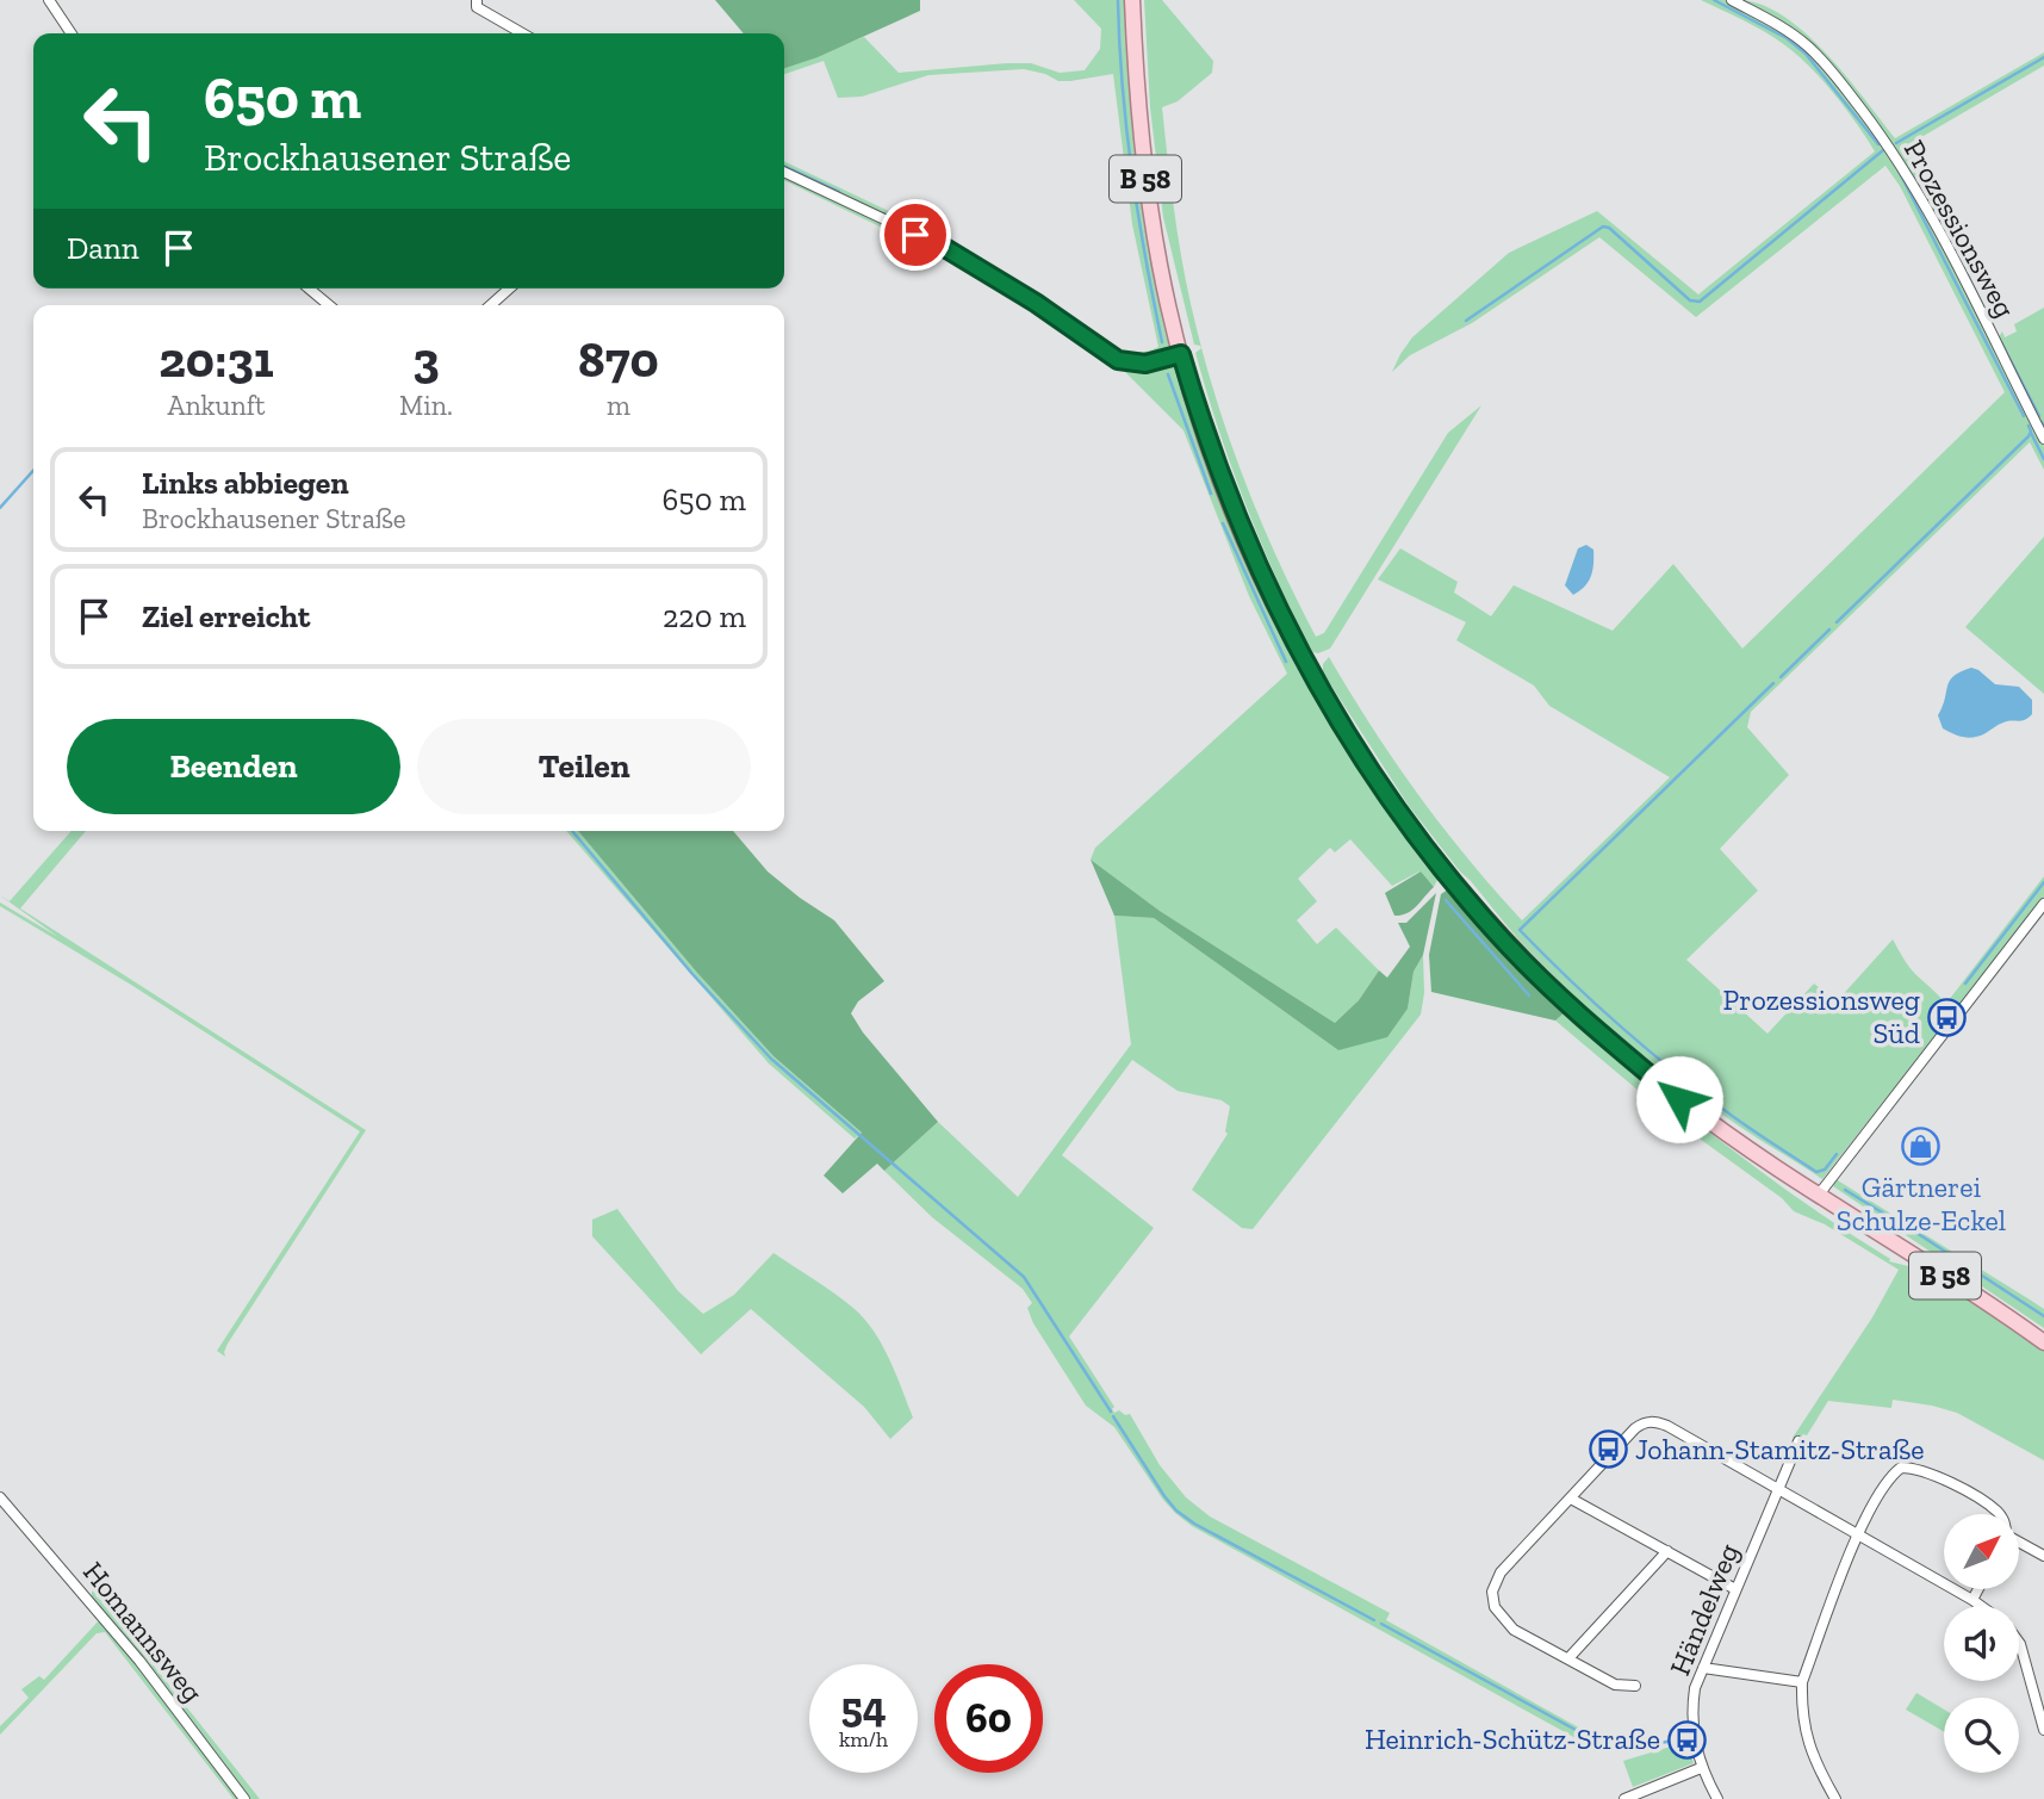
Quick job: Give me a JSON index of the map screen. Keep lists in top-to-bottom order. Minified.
{"streets":{"main road":["B 58"],"street":["Prozessionsweg","Händelweg","Homannsweg"]},"places":{"bus stop":["Prozessionsweg Süd","Johann-Stamitz-Straße","Heinrich-Schütz-Straße"],"shop":["Gärtnerei Schulze-Eckel"]},"north":"top right","page":{"turn":["650 m","Brockhausener Straße"],"then":"Dann","eta":["20:31","Ankunft","3","Min.","870","m"],"list":[{"name":"Links abbiegen","note":"Brockhausener Straße","value":"650 m"},{"name":"Ziel erreicht","value":"220 m"}],"buttons":["Beenden","Teilen"],"speed":"54 km/h","limit":"60"}}
